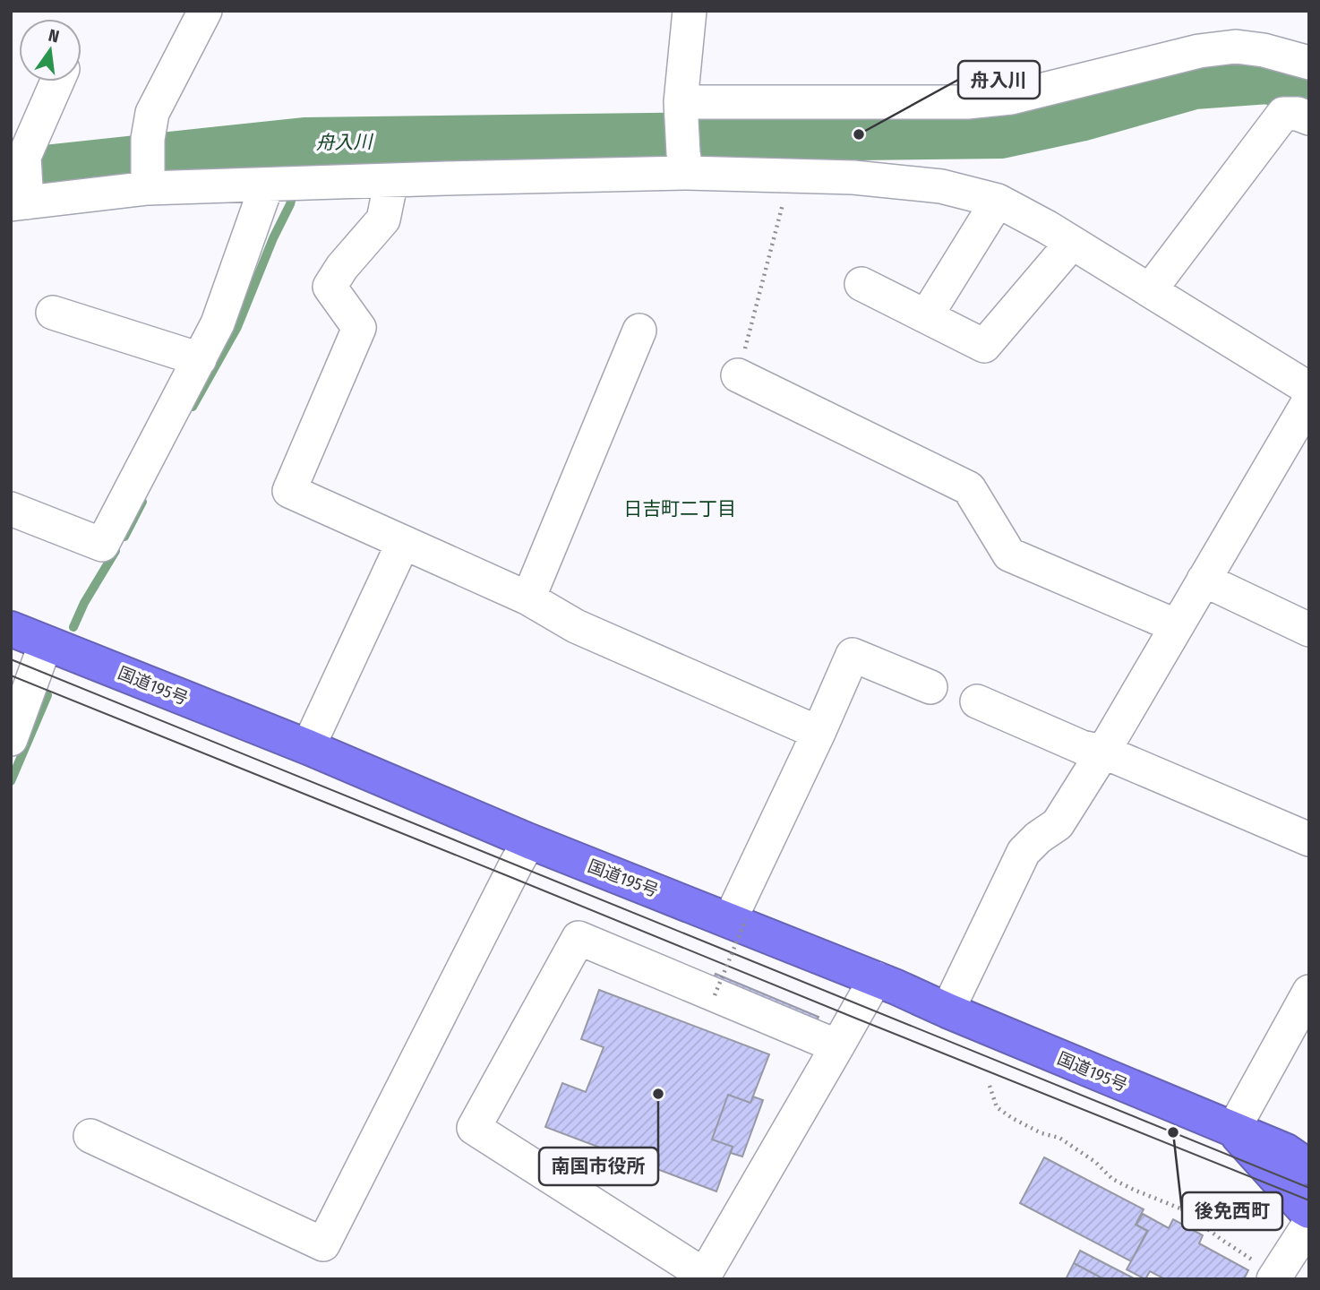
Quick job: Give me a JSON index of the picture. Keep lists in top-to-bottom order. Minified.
{"streets":{"highway":["国道195号"]},"districts":["日吉町二丁目"],"water":["舟入川"],"places":["舟入川","南国市役所","後免西町"],"north":"top"}
